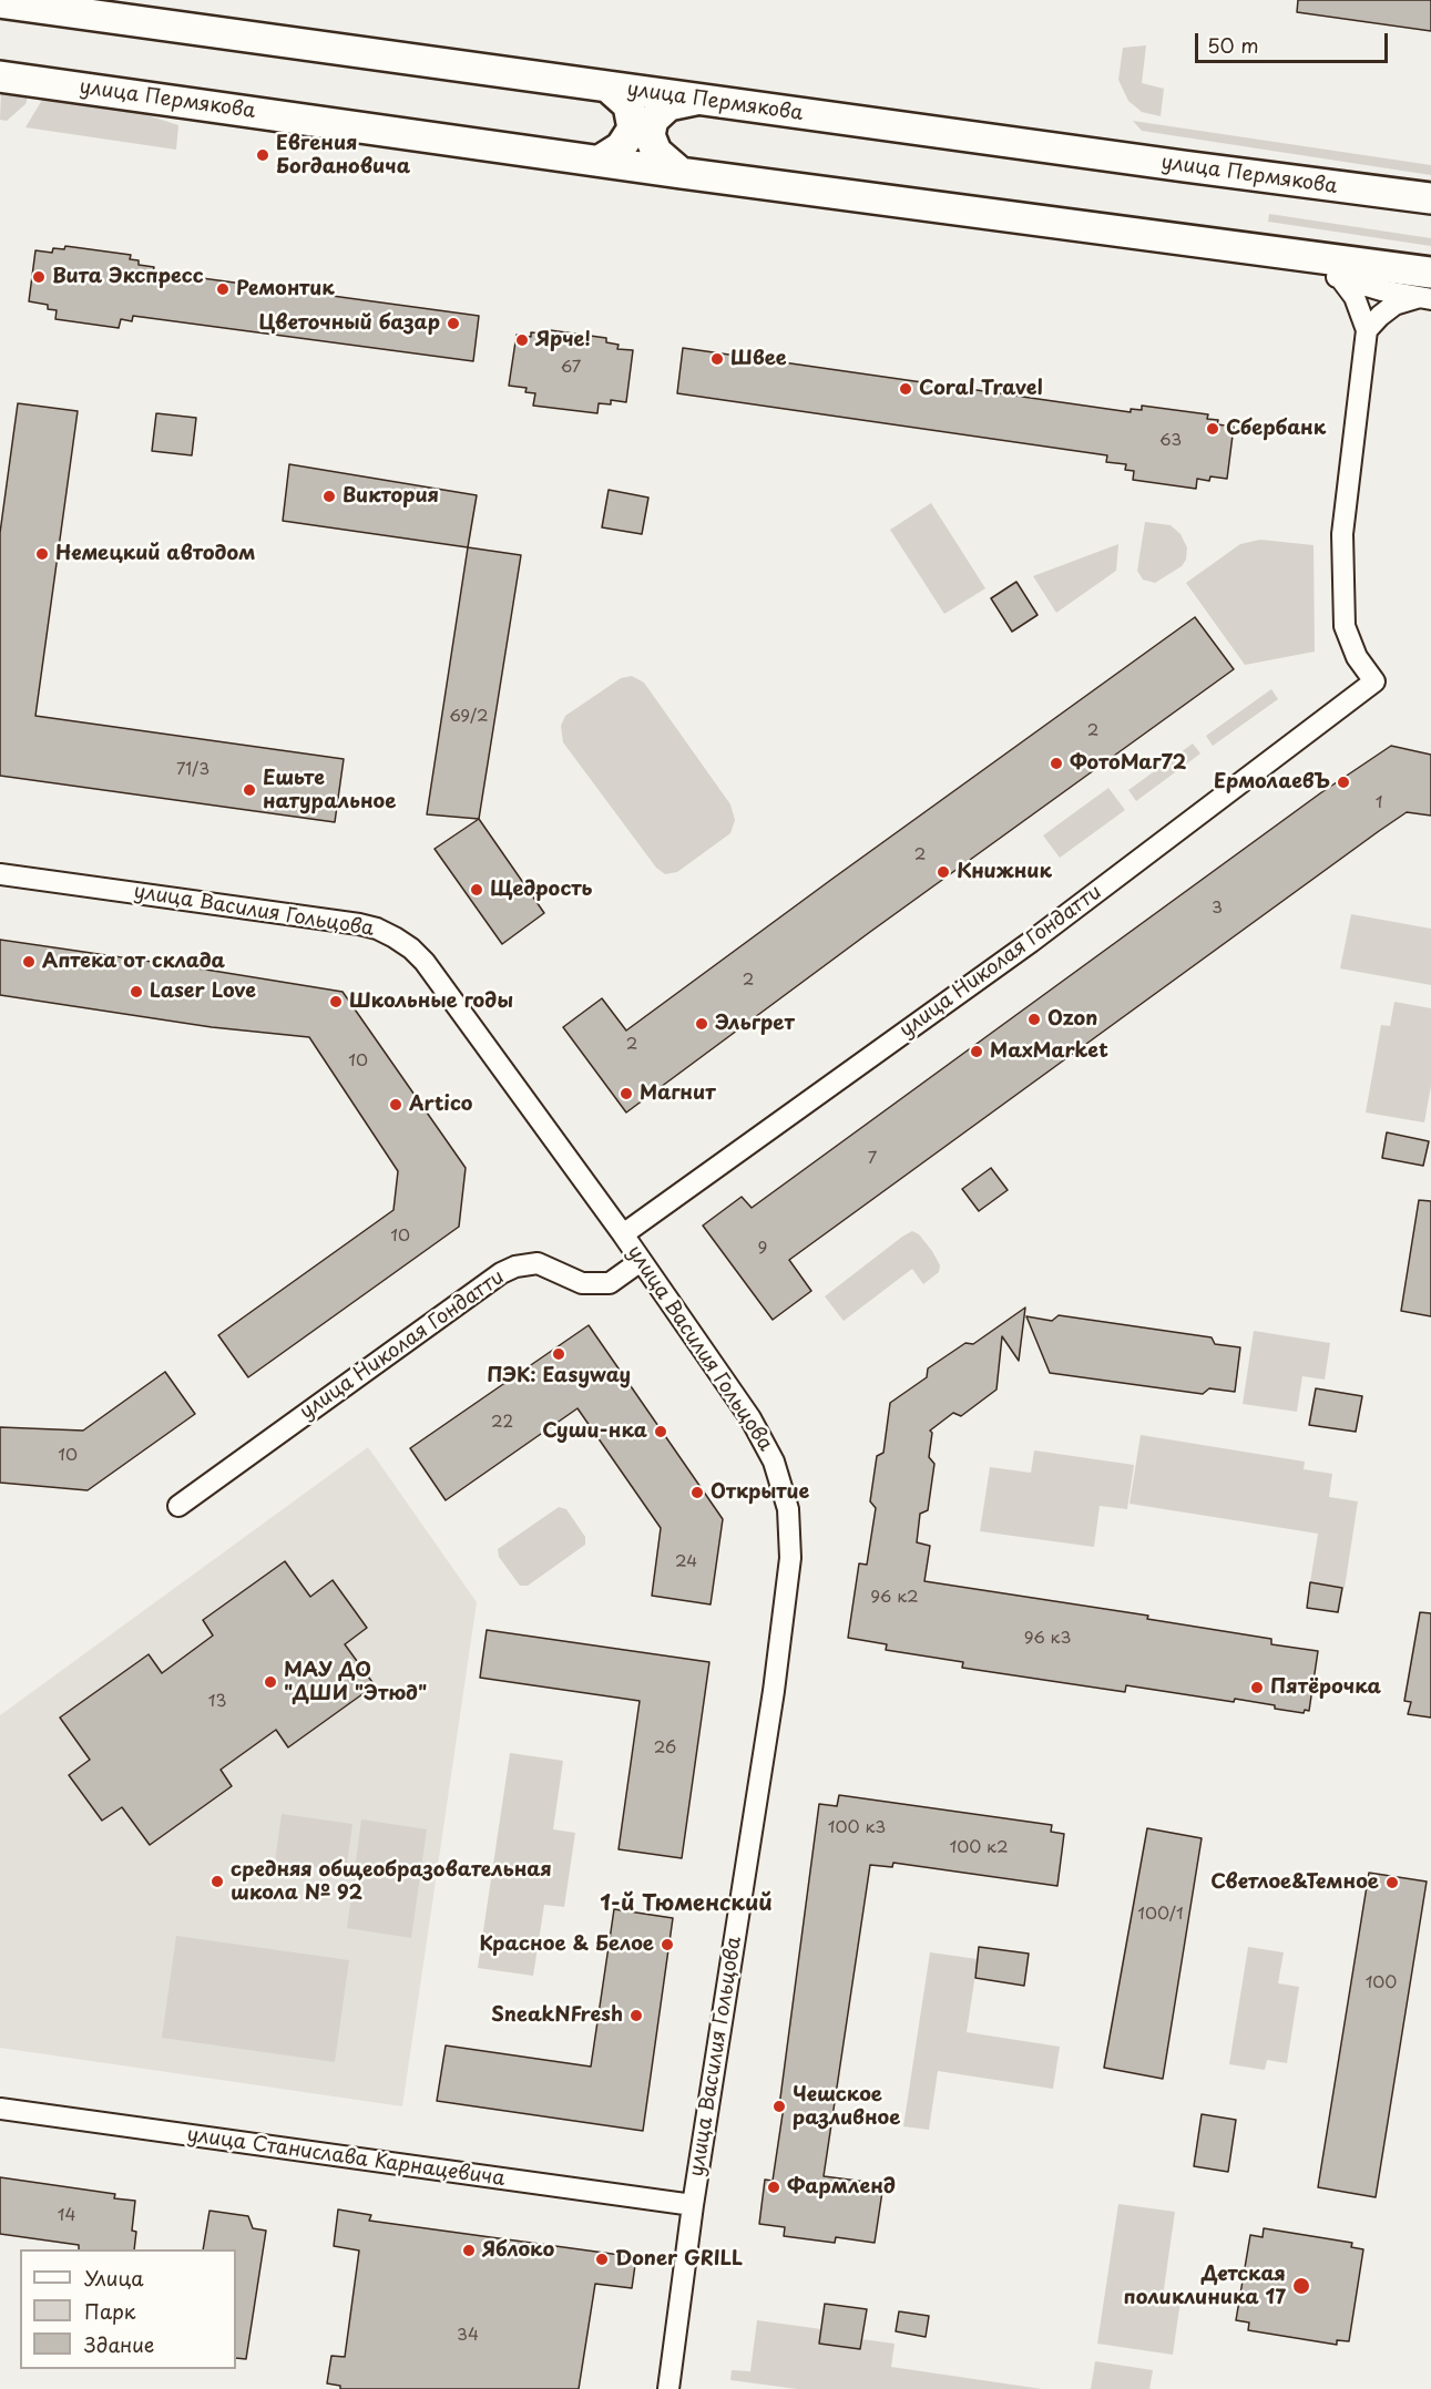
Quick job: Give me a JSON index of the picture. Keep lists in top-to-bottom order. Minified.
{"streets":{"main road":["улица Пермякова"],"street":["улица Василия Гольцова","улица Николая Гондатти","улица Станислава Карнацевича"]},"crossings":[["улица Василия Гольцова","улица Николая Гондатти"],["улица Василия Гольцова","улица Станислава Карнацевича"]],"districts":["1-й Тюменский"],"places":["Евгения Богдановича","Вита Экспресс","Ремонтик","Цветочный базар","Ярче!","Швее","Coral Travel","Сбербанк","Виктория","Немецкий автодом","ФотоМаг72","ЕрмолаевЪ","Ешьте натуральное","Книжник","Щедрость","Аптека от склада","Laser Love","Школьные годы","Ozon","Эльгрет","MaxMarket","Магнит","Artico","ПЭК: Easyway","Суши-нка","Открытие","МАУ ДО \"ДШИ \"Этюд\"","Пятёрочка","средняя общеобразовательная школа № 92","Светлое&Темное","Красное & Белое","SneakNFresh","Чешское разливное","Фармленд","Яблоко","Doner GRILL","Детская поликлиника 17"],"house_numbers":["67","63","69/2","2","71/3","1","2","3","2","2","10","7","10","9","22","10","24","96 к2","96 к3","13","26","100 к3","100 к2","100/1","100","14","34"],"legend":["Улица","Парк","Здание"],"scale_bar":"50 m"}
